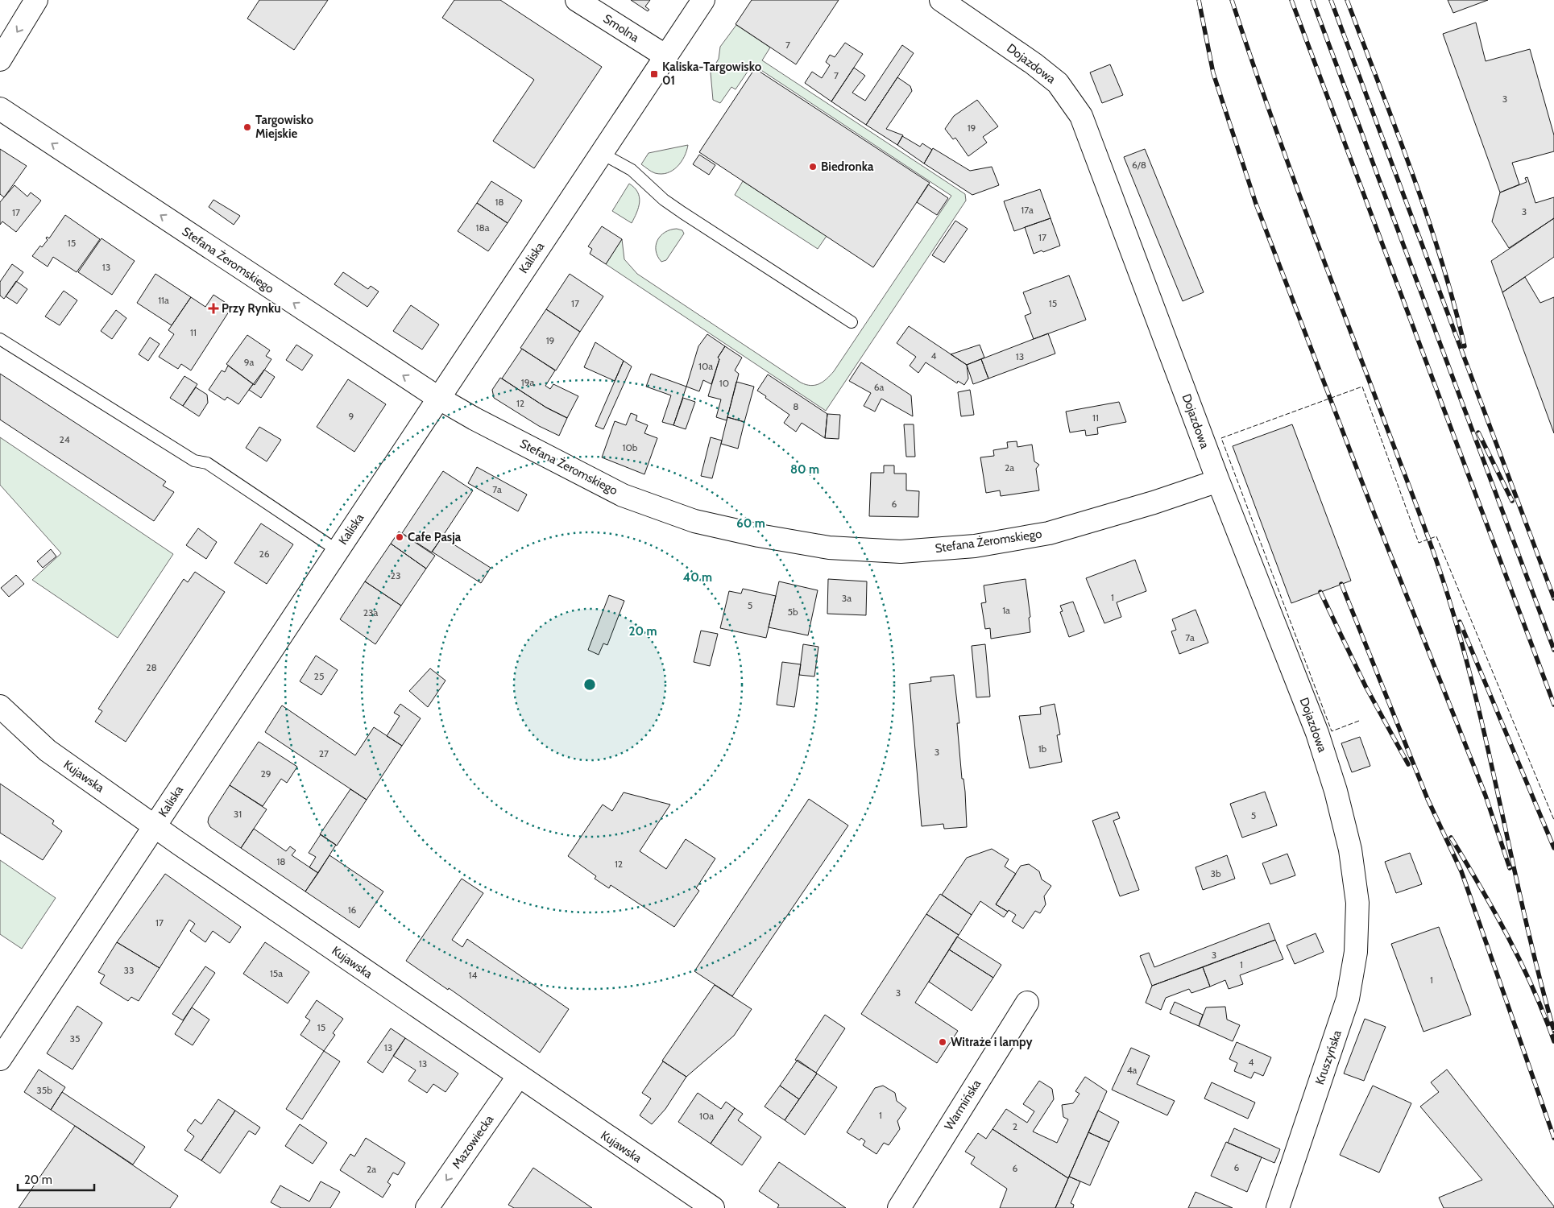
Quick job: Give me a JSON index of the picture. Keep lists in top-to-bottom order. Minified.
{"streets":{"street":["Smolna","Dojazdowa","Kaliska","Stefana Żeromskiego","Kujawska","Kruszyńska","Warmińska","Mazowiecka"]},"crossings":[["Smolna","Kaliska"],["Dojazdowa","Stefana Żeromskiego"],["Dojazdowa","Kruszyńska"],["Kaliska","Stefana Żeromskiego"],["Kaliska","Kujawska"],["Kujawska","Mazowiecka"]],"one_way":["Stefana Żeromskiego","Mazowiecka"],"places":{"transit":["Kaliska-Targowisko 01"],"other":["Targowisko Miejskie","Biedronka","Cafe Pasja","Witraże i lampy"],"health":["Przy Rynku"]},"house_numbers":["7","7","3","19","6/8","18","17a","3","17","18a","17","15","13","11a","17","15","11","19","4","13","9a","10a","19a","10","6a","12","8","9","11","24","10b","2a","7a","6","26","23","1","3a","5","1a","5b","23a","7a","28","25","1b","3","27","29","31","5","18","12","3b","16","17","3","1","33","15a","14","1","3","15","35","13","4","13","4a","35b","1","10a","2","6","6","2a"],"scale_bar":"20 m","rings":["80 m","60 m","40 m","20 m"]}
